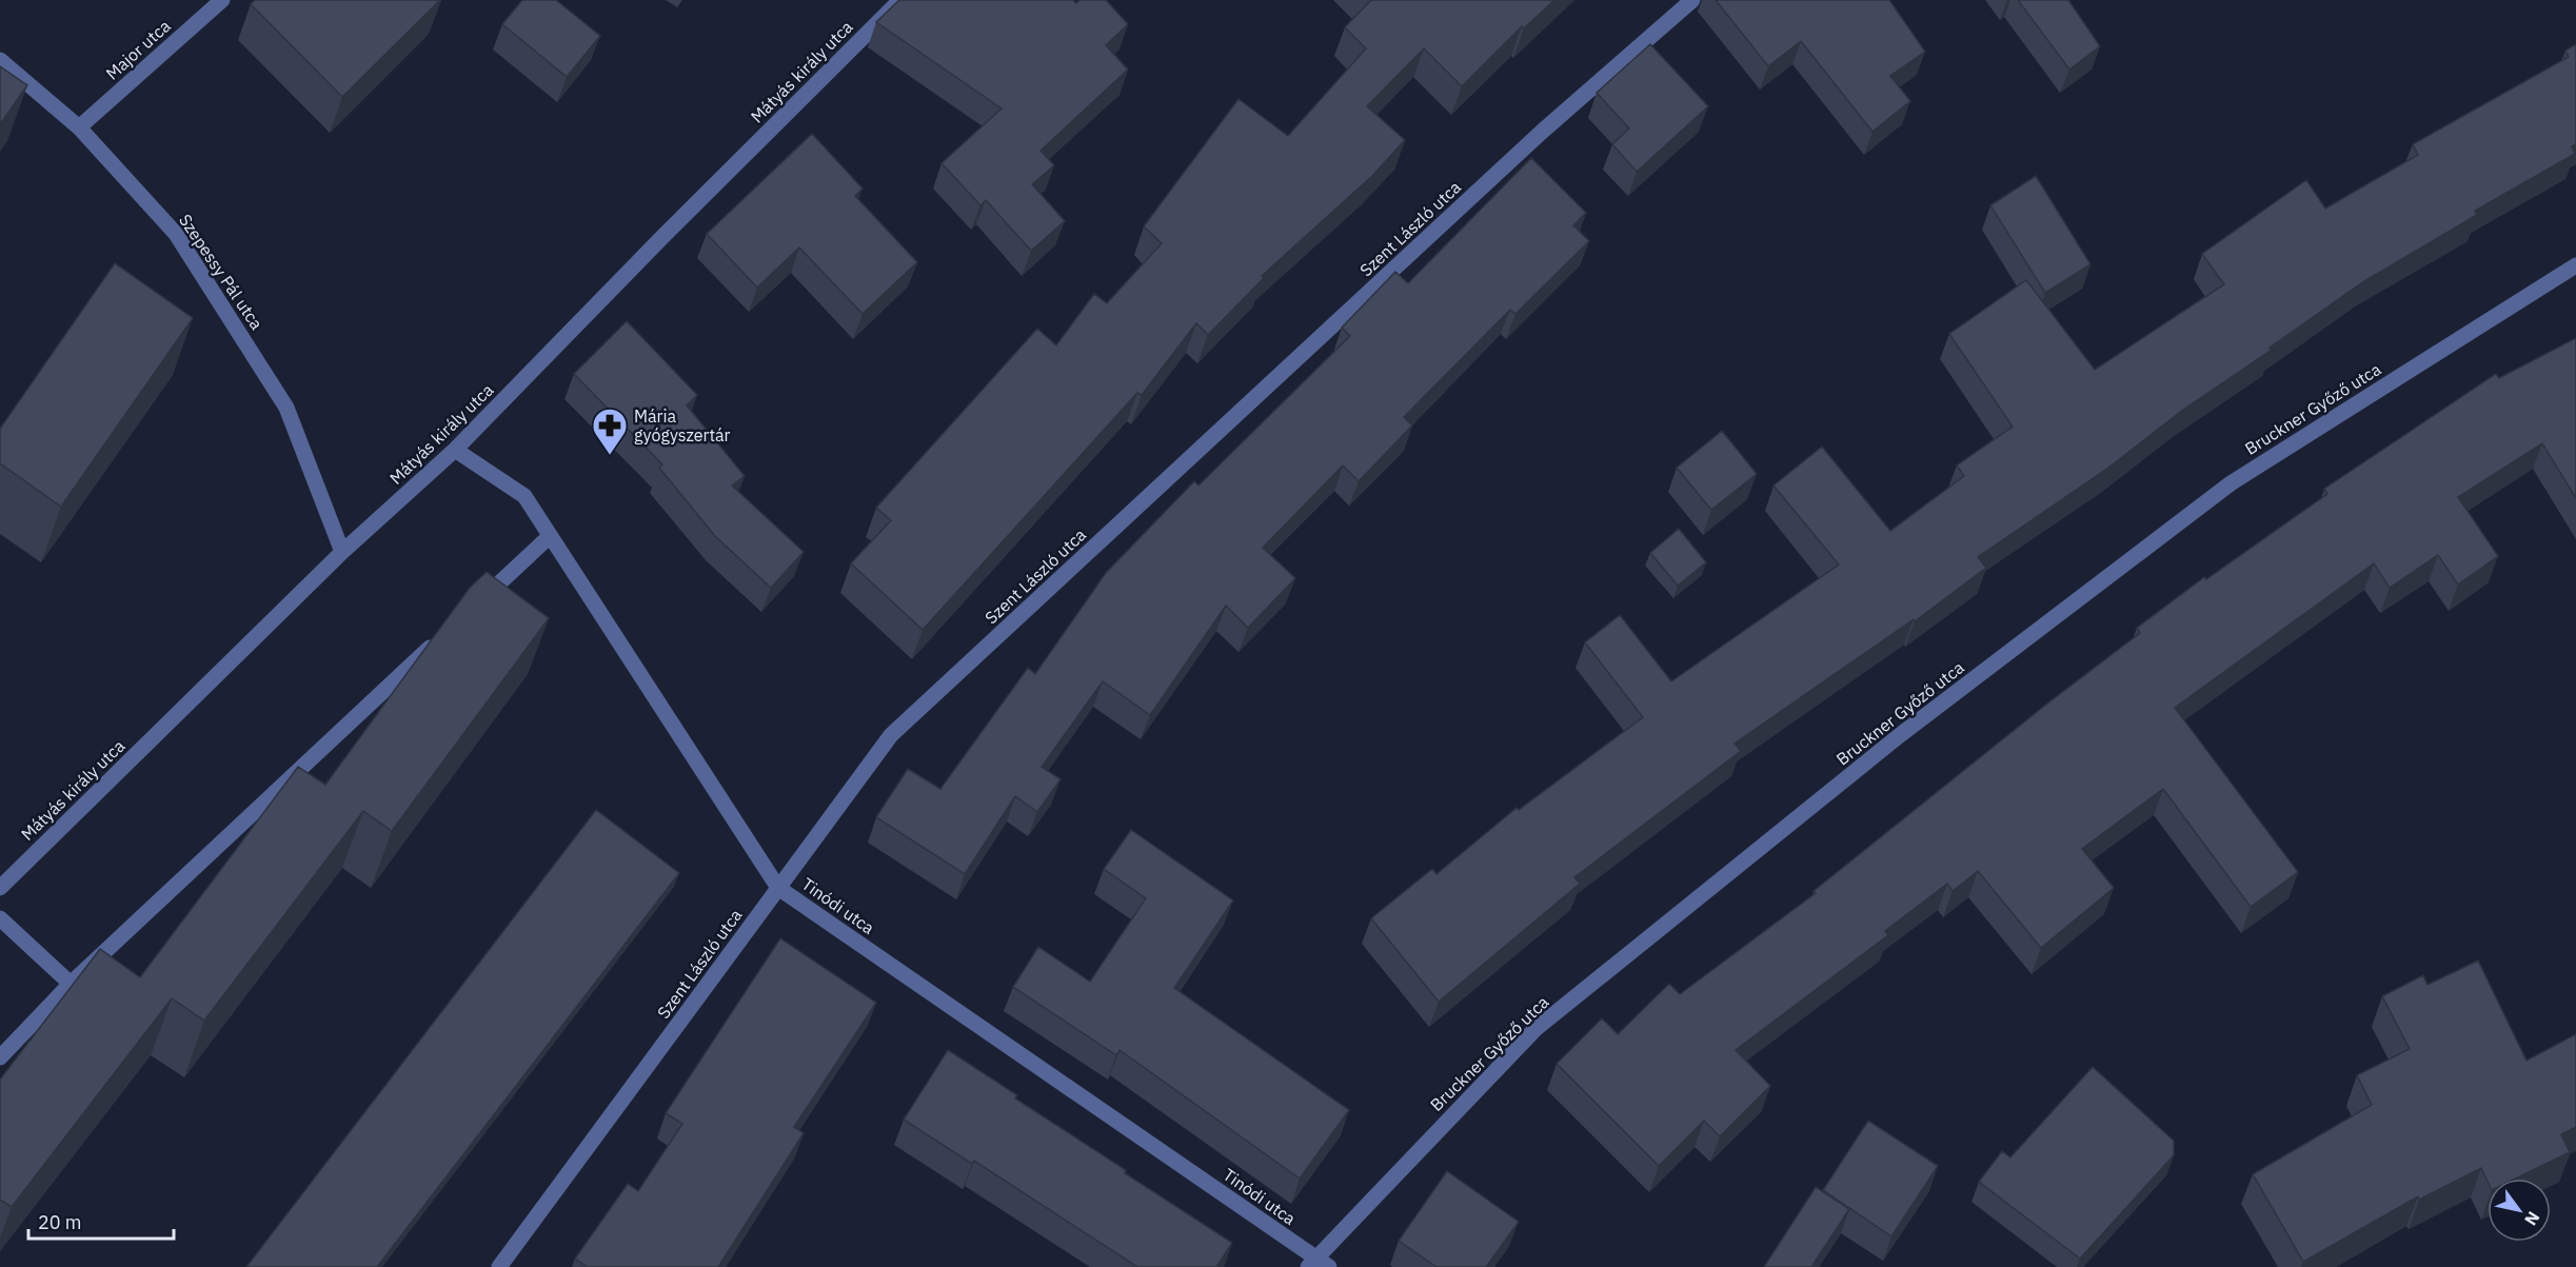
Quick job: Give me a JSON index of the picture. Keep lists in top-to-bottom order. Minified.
{"streets":{"street":["Major utca","Mátyás király utca","Szent László utca","Szepessy Pál utca","Bruckner Győző utca","Tinódi utca"]},"crossings":[["Major utca","Szepessy Pál utca"],["Mátyás király utca","Szepessy Pál utca"],["Mátyás király utca","Tinódi utca"],["Szent László utca","Tinódi utca"],["Bruckner Győző utca","Tinódi utca"]],"places":{"pharmacy":["Mária gyógyszertár"]},"scale_bar":"20 m","north":"bottom right"}
